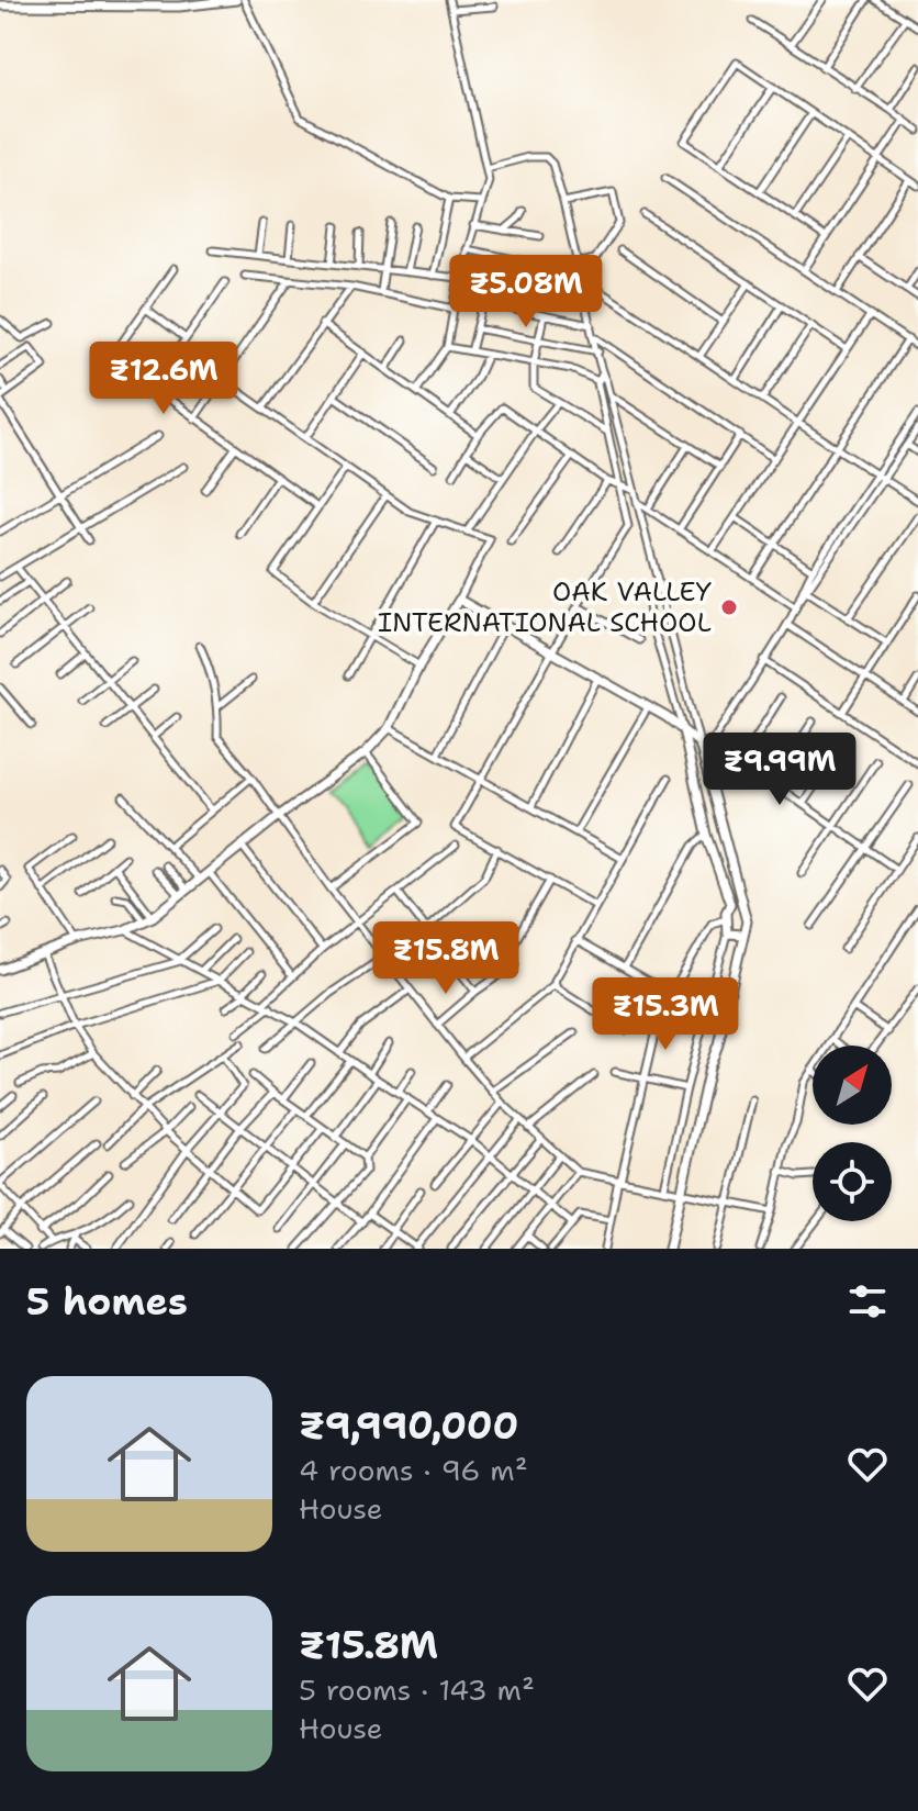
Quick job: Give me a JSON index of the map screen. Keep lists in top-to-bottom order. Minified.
{"places":["OAK VALLEY INTERNATIONAL SCHOOL"],"north":"top right","page":{"price":["₹5.08M","₹12.6M","₹9.99M","₹15.8M","₹15.3M"],"heading":"5 homes","list":[{"name":"₹9,990,000","note":"4 rooms · 96 m² · House"},{"name":"₹15.8M","note":"5 rooms · 143 m² · House"}]}}
